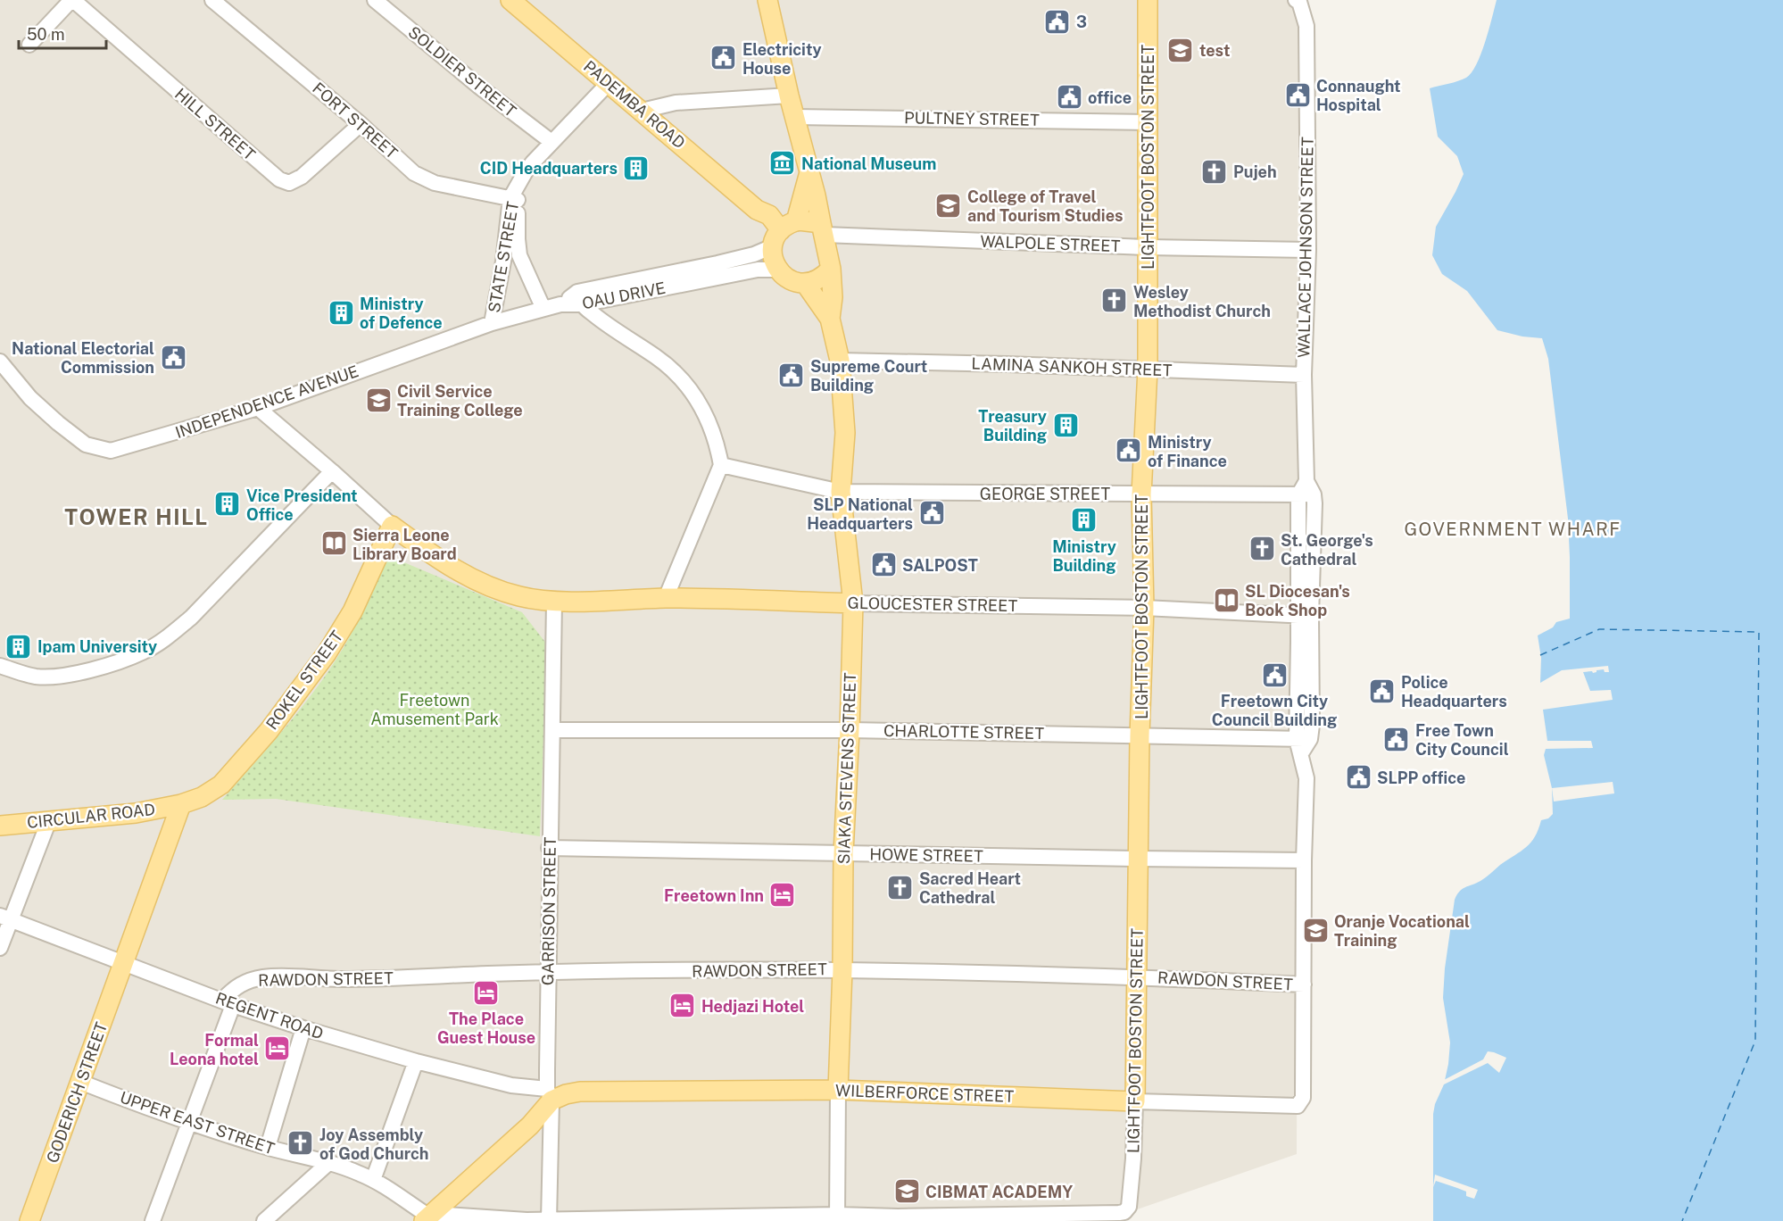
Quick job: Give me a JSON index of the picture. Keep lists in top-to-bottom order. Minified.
{"streets":{"main road":["PADEMBA ROAD","LIGHTFOOT BOSTON STREET","GLOUCESTER STREET","ROKEL STREET","SIAKA STEVENS STREET","CIRCULAR ROAD","GODERICH STREET","WILBERFORCE STREET"],"street":["SOLDIER STREET","PULTNEY STREET","FORT STREET","HILL STREET","WALPOLE STREET","WALLACE JOHNSON STREET","STATE STREET","OAU DRIVE","LAMINA SANKOH STREET","INDEPENDENCE AVENUE","GEORGE STREET","CHARLOTTE STREET","HOWE STREET","GARRISON STREET","RAWDON STREET","REGENT ROAD","UPPER EAST STREET"]},"crossings":[["SOLDIER STREET","STATE STREET"],["PADEMBA ROAD","WALPOLE STREET"],["PADEMBA ROAD","STATE STREET"],["PADEMBA ROAD","OAU DRIVE"],["PADEMBA ROAD","SIAKA STEVENS STREET"],["PULTNEY STREET","LIGHTFOOT BOSTON STREET"],["FORT STREET","HILL STREET"],["FORT STREET","STATE STREET"],["LIGHTFOOT BOSTON STREET","WALPOLE STREET"],["LIGHTFOOT BOSTON STREET","LAMINA SANKOH STREET"],["LIGHTFOOT BOSTON STREET","GEORGE STREET"],["LIGHTFOOT BOSTON STREET","GLOUCESTER STREET"],["LIGHTFOOT BOSTON STREET","CHARLOTTE STREET"],["LIGHTFOOT BOSTON STREET","SIAKA STEVENS STREET"],["LIGHTFOOT BOSTON STREET","HOWE STREET"],["LIGHTFOOT BOSTON STREET","RAWDON STREET"],["LIGHTFOOT BOSTON STREET","WILBERFORCE STREET"],["WALPOLE STREET","WALLACE JOHNSON STREET"],["WALPOLE STREET","OAU DRIVE"],["WALPOLE STREET","SIAKA STEVENS STREET"],["WALLACE JOHNSON STREET","LAMINA SANKOH STREET"],["WALLACE JOHNSON STREET","GEORGE STREET"],["WALLACE JOHNSON STREET","GLOUCESTER STREET"],["WALLACE JOHNSON STREET","CHARLOTTE STREET"],["WALLACE JOHNSON STREET","HOWE STREET"],["WALLACE JOHNSON STREET","RAWDON STREET"],["WALLACE JOHNSON STREET","WILBERFORCE STREET"],["STATE STREET","INDEPENDENCE AVENUE"],["OAU DRIVE","INDEPENDENCE AVENUE"],["OAU DRIVE","SIAKA STEVENS STREET"],["LAMINA SANKOH STREET","SIAKA STEVENS STREET"],["GEORGE STREET","SIAKA STEVENS STREET"],["GLOUCESTER STREET","ROKEL STREET"],["GLOUCESTER STREET","SIAKA STEVENS STREET"],["GLOUCESTER STREET","GARRISON STREET"],["ROKEL STREET","CIRCULAR ROAD"],["ROKEL STREET","GODERICH STREET"],["CHARLOTTE STREET","SIAKA STEVENS STREET"],["CHARLOTTE STREET","GARRISON STREET"],["SIAKA STEVENS STREET","HOWE STREET"],["SIAKA STEVENS STREET","RAWDON STREET"],["SIAKA STEVENS STREET","WILBERFORCE STREET"],["CIRCULAR ROAD","GODERICH STREET"],["HOWE STREET","GARRISON STREET"],["GARRISON STREET","RAWDON STREET"],["GARRISON STREET","REGENT ROAD"],["GARRISON STREET","WILBERFORCE STREET"],["RAWDON STREET","REGENT ROAD"],["REGENT ROAD","GODERICH STREET"],["REGENT ROAD","WILBERFORCE STREET"],["GODERICH STREET","UPPER EAST STREET"]],"districts":["TOWER HILL","GOVERNMENT WHARF"],"parks":["Freetown Amusement Park"],"places":{"public building":["3","Electricity House","Connaught Hospital","office","National Electorial Commission","Supreme Court Building","Ministry of Finance","SLP National Headquarters","SALPOST","Freetown City Council Building","Police Headquarters","Free Town City Council","SLPP office"],"school or university":["test","College of Travel and Tourism Studies","Civil Service Training College","Oranje Vocational Training","CIBMAT ACADEMY"],"museum":["National Museum"],"building":["CID Headquarters","Ministry of Defence","Treasury Building","Vice President Office","Ministry Building","Ipam University"],"church":["Pujeh","Wesley Methodist Church","St. George's Cathedral","Sacred Heart Cathedral","Joy Assembly of God Church"],"library":["Sierra Leone Library Board","SL Diocesan's Book Shop"],"hotel":["Freetown Inn","The Place Guest House","Hedjazi Hotel","Formal Leona hotel"]},"scale_bar":"50 m"}
